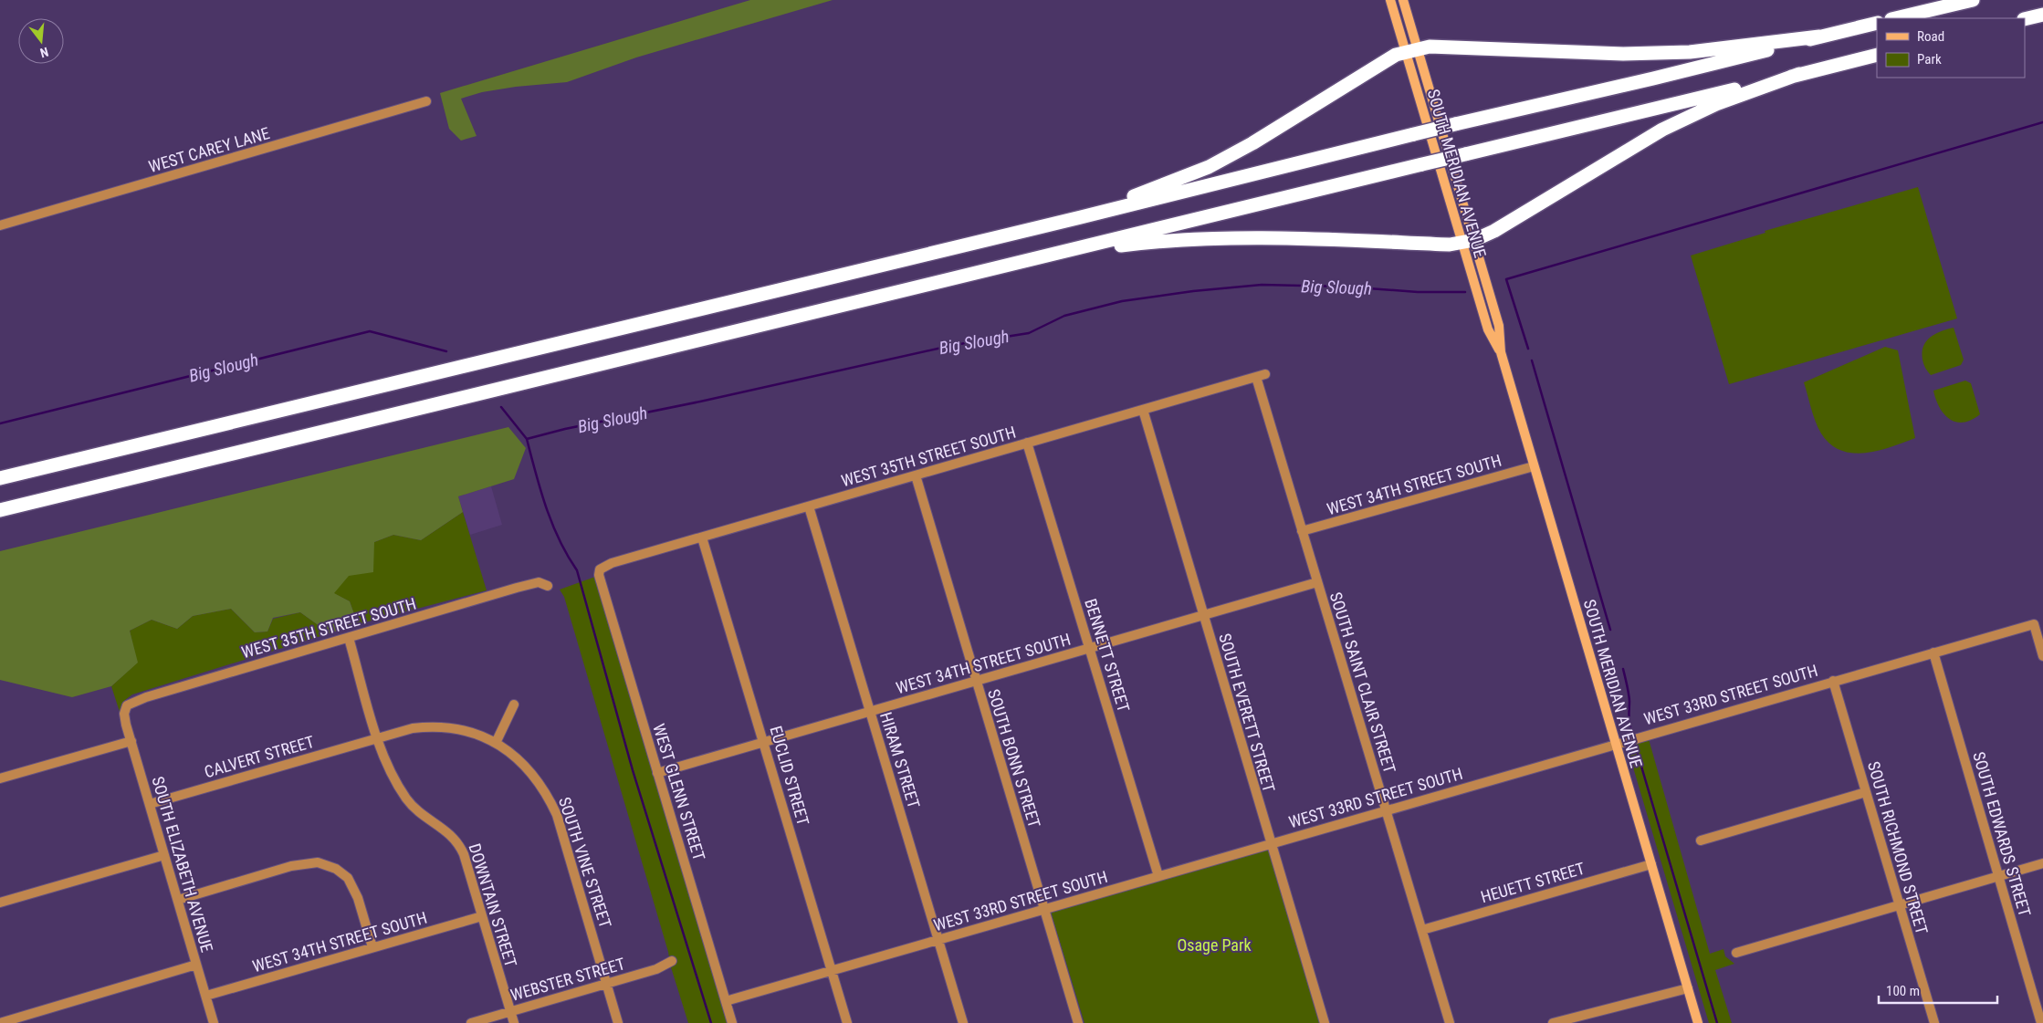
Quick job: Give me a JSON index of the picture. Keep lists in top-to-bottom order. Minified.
{"streets":{"main road":["SOUTH MERIDIAN AVENUE"],"street":["WEST CAREY LANE","WEST 35TH STREET SOUTH","WEST 34TH STREET SOUTH","BENNETT STREET","SOUTH SAINT CLAIR STREET","WEST 33RD STREET SOUTH","SOUTH EVERETT STREET","CALVERT STREET","SOUTH BONN STREET","HIRAM STREET","EUCLID STREET","WEST GLENN STREET","SOUTH EDWARDS STREET","SOUTH RICHMOND STREET","SOUTH VINE STREET","SOUTH ELIZABETH AVENUE","HEUETT STREET","DOWNTAIN STREET","WEBSTER STREET"]},"crossings":[["SOUTH MERIDIAN AVENUE","WEST 34TH STREET SOUTH"],["SOUTH MERIDIAN AVENUE","WEST 33RD STREET SOUTH"],["SOUTH MERIDIAN AVENUE","HEUETT STREET"],["WEST 35TH STREET SOUTH","BENNETT STREET"],["WEST 35TH STREET SOUTH","SOUTH SAINT CLAIR STREET"],["WEST 35TH STREET SOUTH","SOUTH EVERETT STREET"],["WEST 35TH STREET SOUTH","SOUTH BONN STREET"],["WEST 35TH STREET SOUTH","HIRAM STREET"],["WEST 35TH STREET SOUTH","EUCLID STREET"],["WEST 35TH STREET SOUTH","WEST GLENN STREET"],["WEST 35TH STREET SOUTH","SOUTH ELIZABETH AVENUE"],["WEST 35TH STREET SOUTH","DOWNTAIN STREET"],["WEST 34TH STREET SOUTH","BENNETT STREET"],["WEST 34TH STREET SOUTH","SOUTH SAINT CLAIR STREET"],["WEST 34TH STREET SOUTH","SOUTH EVERETT STREET"],["WEST 34TH STREET SOUTH","SOUTH BONN STREET"],["WEST 34TH STREET SOUTH","HIRAM STREET"],["WEST 34TH STREET SOUTH","EUCLID STREET"],["WEST 34TH STREET SOUTH","WEST GLENN STREET"],["WEST 34TH STREET SOUTH","SOUTH ELIZABETH AVENUE"],["WEST 34TH STREET SOUTH","DOWNTAIN STREET"],["BENNETT STREET","WEST 33RD STREET SOUTH"],["SOUTH SAINT CLAIR STREET","WEST 33RD STREET SOUTH"],["SOUTH SAINT CLAIR STREET","HEUETT STREET"],["WEST 33RD STREET SOUTH","SOUTH EVERETT STREET"],["WEST 33RD STREET SOUTH","SOUTH BONN STREET"],["WEST 33RD STREET SOUTH","HIRAM STREET"],["WEST 33RD STREET SOUTH","EUCLID STREET"],["WEST 33RD STREET SOUTH","WEST GLENN STREET"],["WEST 33RD STREET SOUTH","SOUTH EDWARDS STREET"],["WEST 33RD STREET SOUTH","SOUTH RICHMOND STREET"],["CALVERT STREET","SOUTH VINE STREET"],["CALVERT STREET","SOUTH ELIZABETH AVENUE"],["CALVERT STREET","DOWNTAIN STREET"],["SOUTH VINE STREET","DOWNTAIN STREET"],["SOUTH VINE STREET","WEBSTER STREET"],["DOWNTAIN STREET","WEBSTER STREET"]],"water":["Big Slough"],"parks":["Osage Park"],"legend":["Road","Park"],"scale_bar":"100 m","north":"bottom"}
